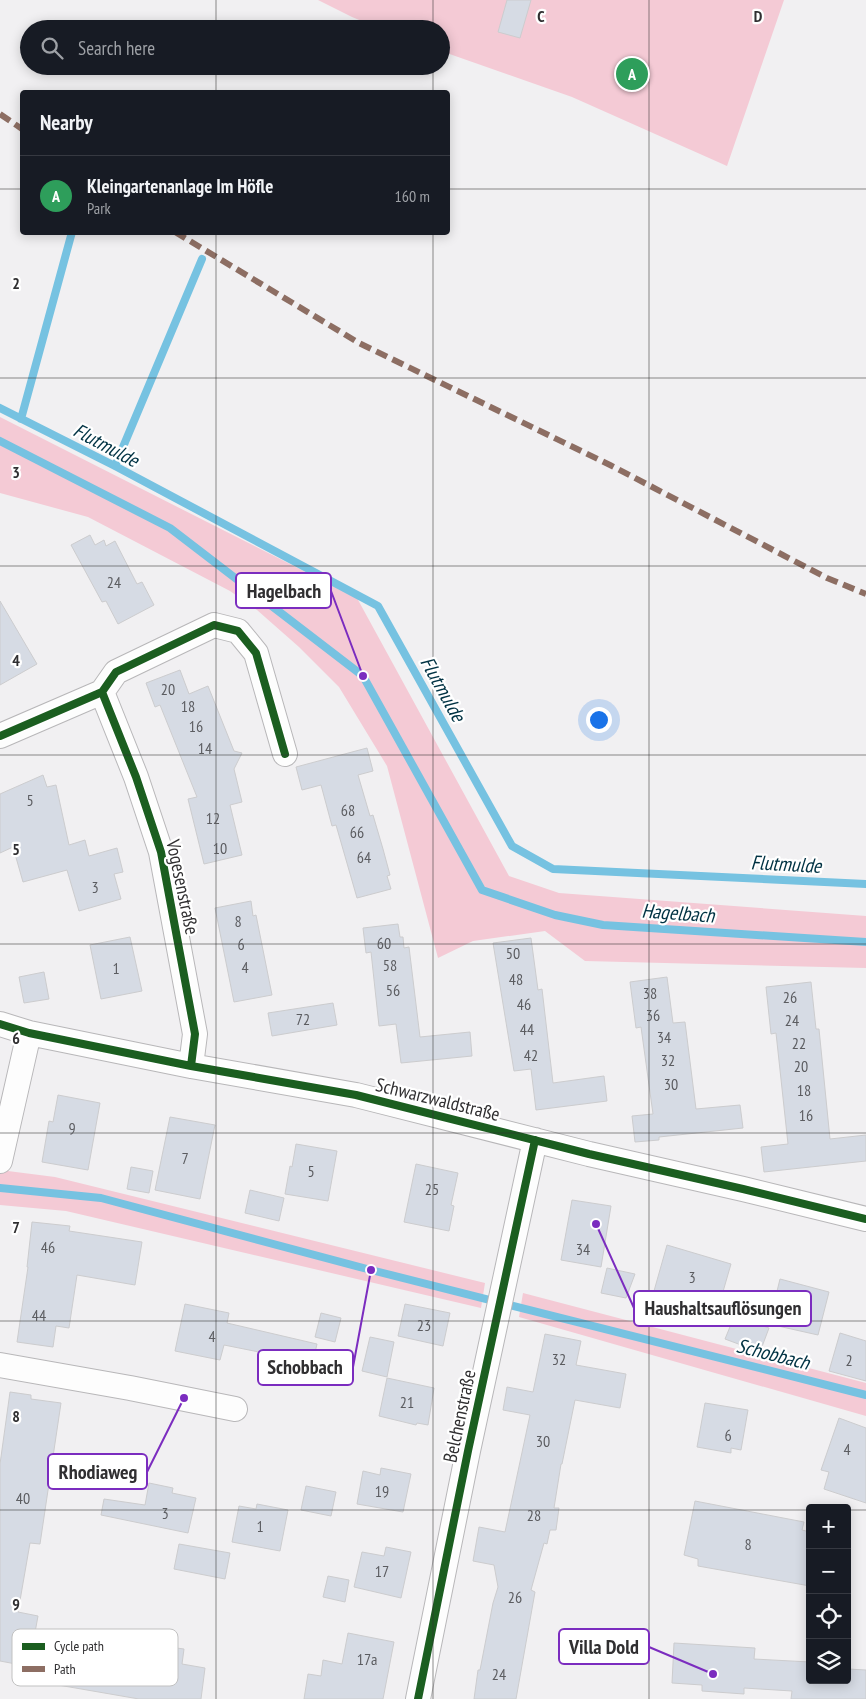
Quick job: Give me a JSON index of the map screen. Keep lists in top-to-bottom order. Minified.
{"streets":{"street":["Vogesenstraße","Schwarzwaldstraße","Belchenstraße"]},"crossings":[["Vogesenstraße","Schwarzwaldstraße"],["Schwarzwaldstraße","Belchenstraße"]],"water":["Flutmulde","Hagelbach","Schobbach"],"places":["Hagelbach","Haushaltsauflösungen","Schobbach","Rhodiaweg","Villa Dold"],"house_numbers":["24","20","18","16","14","5","68","12","66","10","64","3","8","60","6","50","58","4","1","48","56","38","26","46","36","72","24","44","34","22","42","32","20","30","18","16","9","7","5","25","46","34","3","44","23","4","32","2","21","6","30","4","19","40","3","28","1","8","17","26","17a","24"],"legend":["Cycle path","Path"],"page":{"search":"Search here","pins":"A","heading":"Nearby","list":[{"mark":"A","name":"Kleingartenanlage Im Höfle","note":"Park","value":"160 m"}],"map_buttons":["+","−"]},"grid":{"columns":["C","D"],"rows":["2","3","4","5","6","7","8","9"]}}
